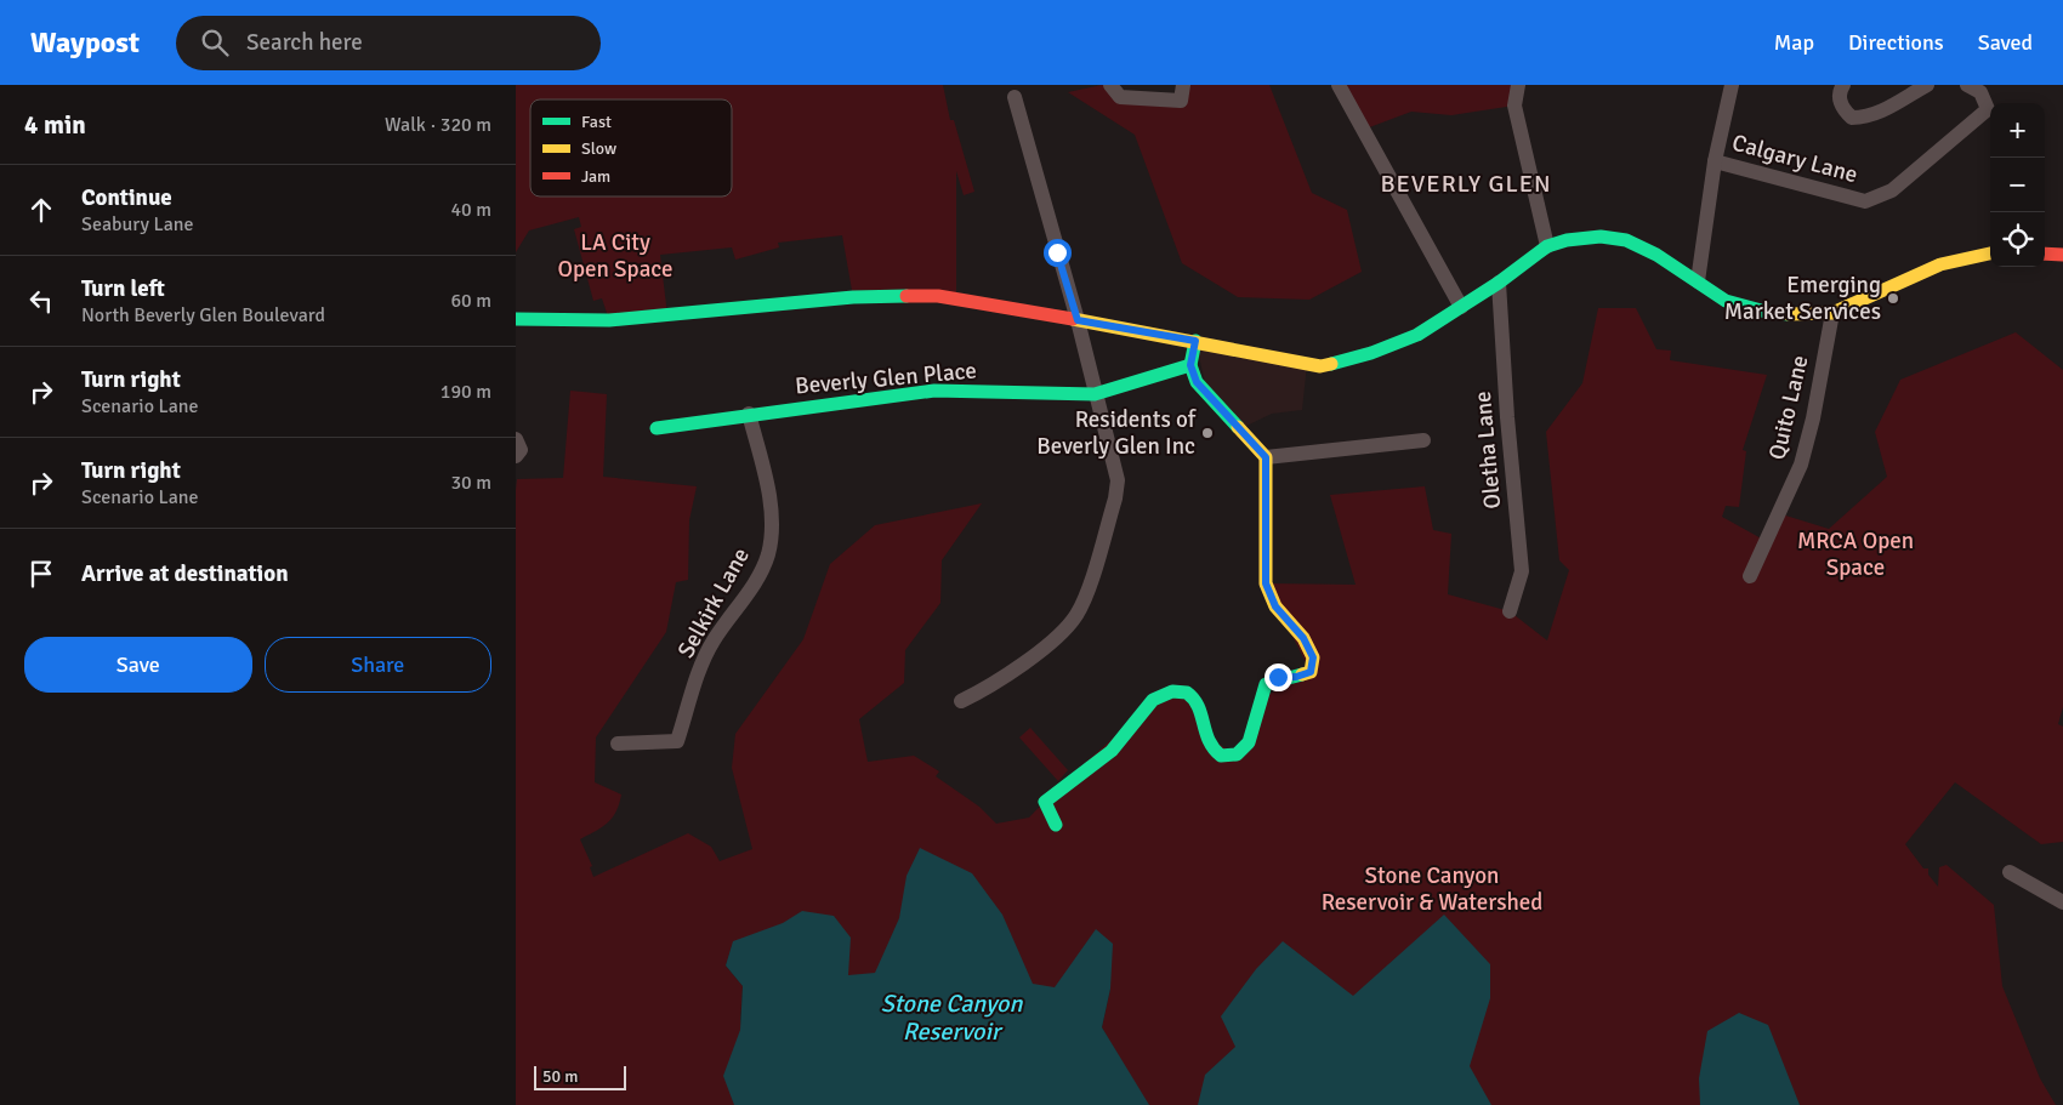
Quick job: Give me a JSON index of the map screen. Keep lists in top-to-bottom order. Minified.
{"streets":{"main road":["Beverly Glen Place"],"street":["Calgary Lane","Quito Lane","Oletha Lane","Selkirk Lane"]},"crossings":[["Beverly Glen Place","Selkirk Lane"]],"districts":["BEVERLY GLEN"],"water":["Stone Canyon Reservoir"],"parks":["LA City Open Space","MRCA Open Space","Stone Canyon Reservoir & Watershed"],"places":["Emerging Market Services","Residents of Beverly Glen Inc"],"legend":["Fast","Slow","Jam"],"scale_bar":"50 m","page":{"header":"Waypost","search":"Search here","nav":["Map","Directions","Saved"],"heading":["4 min","Walk · 320 m"],"map_buttons":["+","−"],"list":[["Continue","Seabury Lane","40 m"],["Turn left","North Beverly Glen Boulevard","60 m"],["Turn right","Scenario Lane","190 m"],["Turn right","Scenario Lane","30 m"],"Arrive at destination"],"buttons":["Save","Share"],"scale":"50 m"}}
